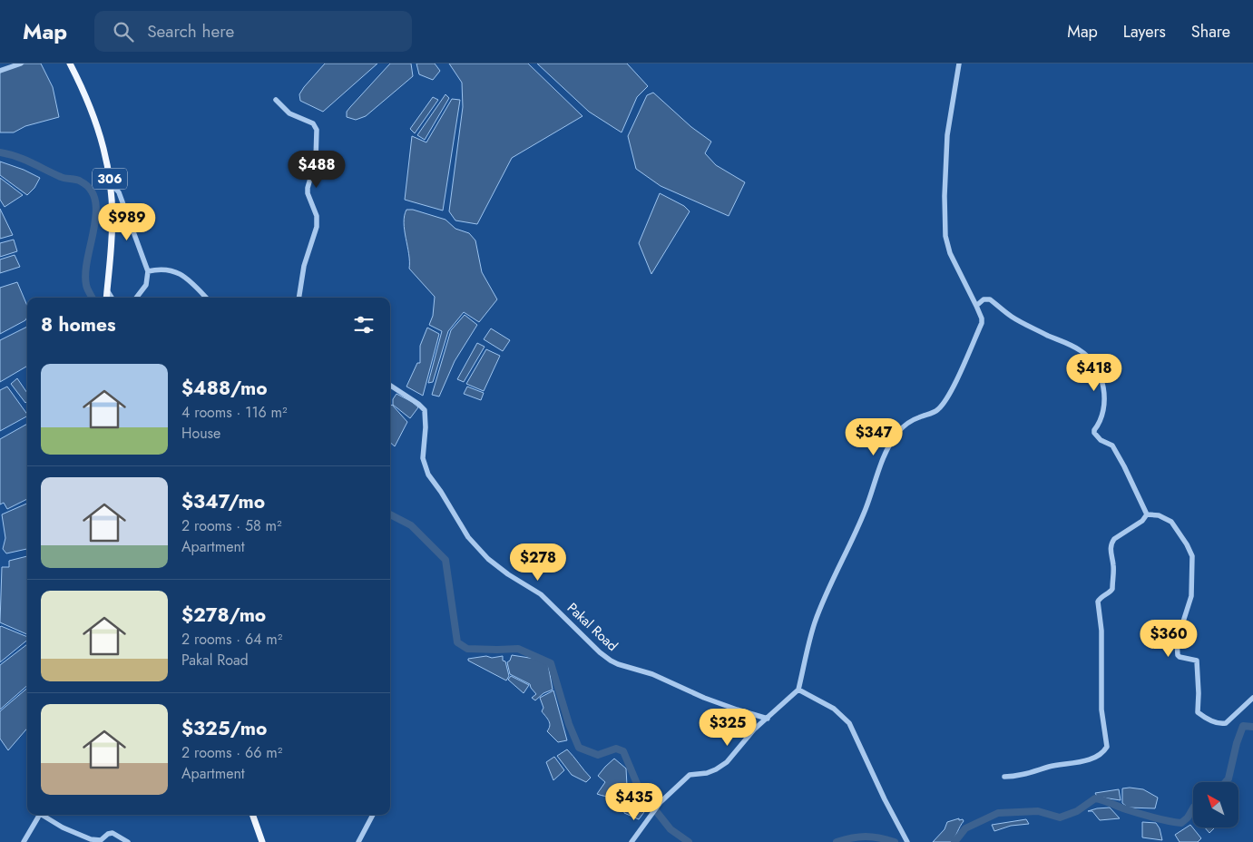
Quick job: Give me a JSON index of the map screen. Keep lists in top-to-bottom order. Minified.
{"streets":{"main road":["306"],"street":["Pakal Road"]},"north":"top left","page":{"header":"Map","search":"Search here","nav":["Map","Layers","Share"],"price":["$488","$989","$418","$347","$278","$360","$325","$435"],"heading":"8 homes","list":[{"name":"$488/mo","note":"4 rooms · 116 m² · House"},{"name":"$347/mo","note":"2 rooms · 58 m² · Apartment"},{"name":"$278/mo","note":"2 rooms · 64 m² · Pakal Road"},{"name":"$325/mo","note":"2 rooms · 66 m² · Apartment"}]}}
